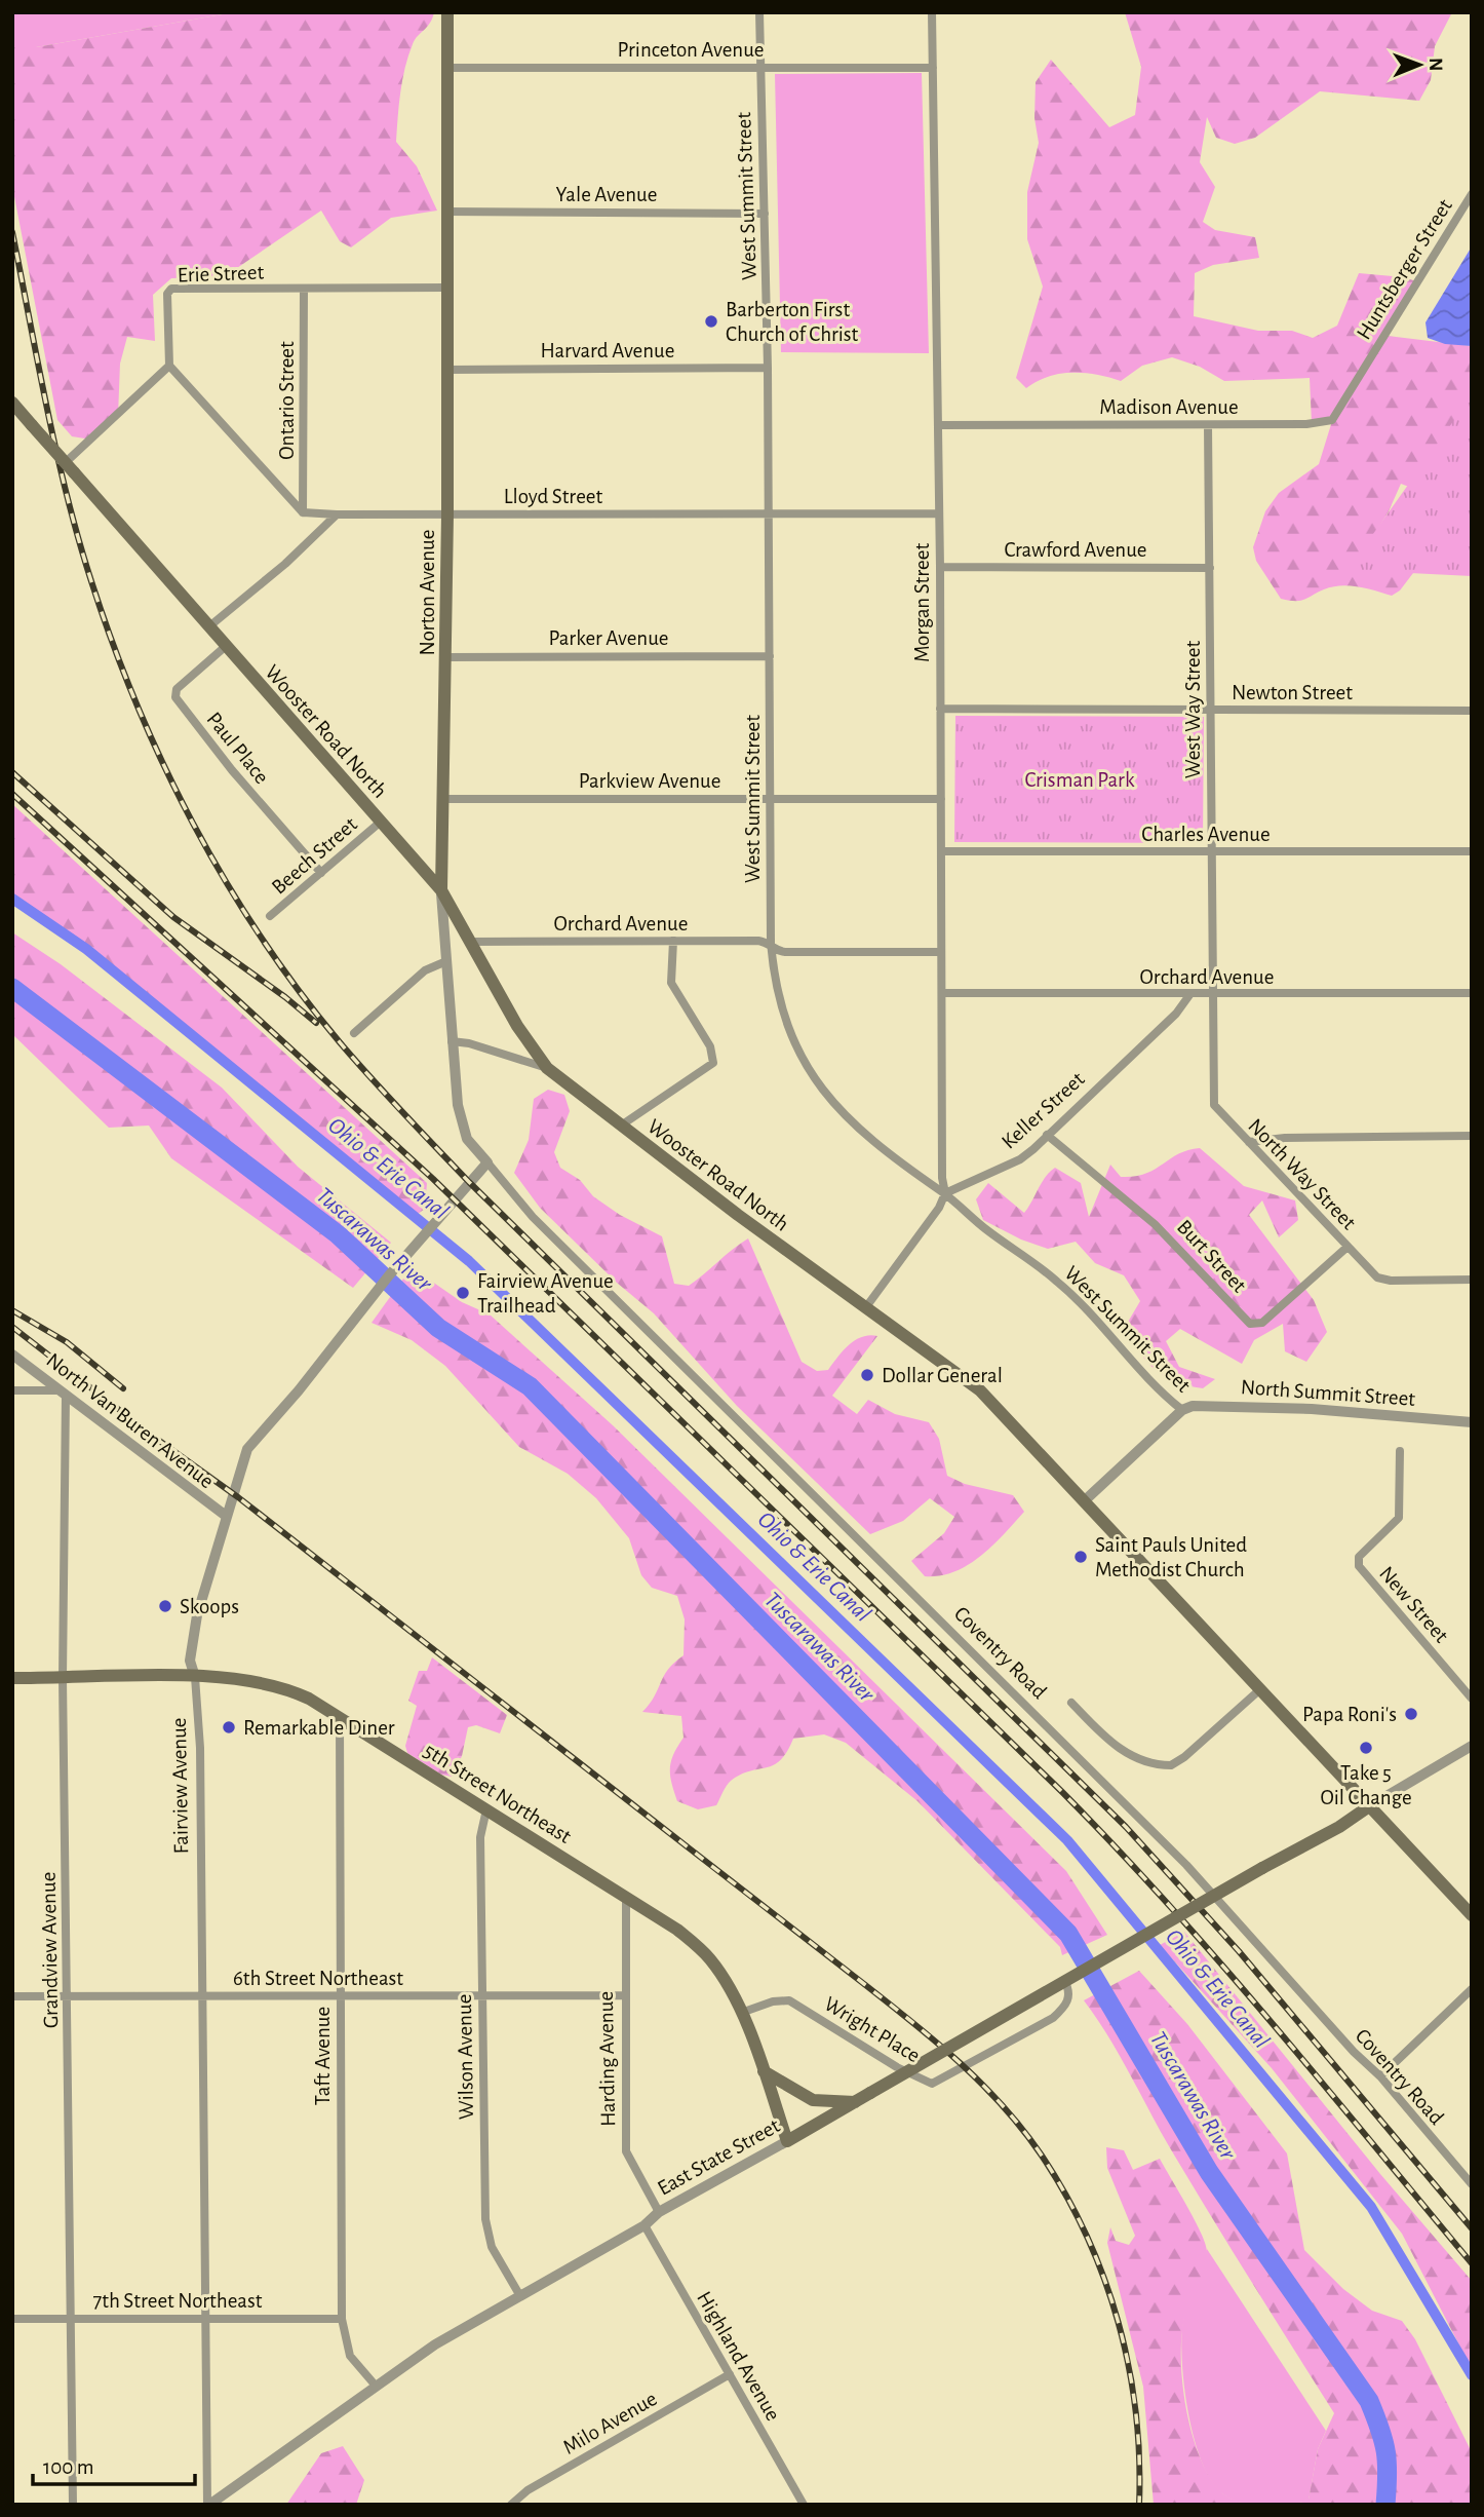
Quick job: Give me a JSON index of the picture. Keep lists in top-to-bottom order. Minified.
{"streets":{"main road":["Norton Avenue","Wooster Road North","5th Street Northeast","East State Street"],"street":["Princeton Avenue","Yale Avenue","West Summit Street","Huntsberger Street","Erie Street","Harvard Avenue","Ontario Street","Madison Avenue","Lloyd Street","Crawford Avenue","Morgan Street","Parker Avenue","Newton Street","West Way Street","Paul Place","Parkview Avenue","Charles Avenue","Beech Street","Orchard Avenue","Keller Street","North Way Street","Burt Street","North Summit Street","North Van Buren Avenue","New Street","Coventry Road","Fairview Avenue","Grandview Avenue","6th Street Northeast","Wright Place","Taft Avenue","Wilson Avenue","Harding Avenue","7th Street Northeast","Highland Avenue","Milo Avenue"]},"crossings":[["Princeton Avenue","West Summit Street"],["Princeton Avenue","Norton Avenue"],["Princeton Avenue","Morgan Street"],["Yale Avenue","West Summit Street"],["Yale Avenue","Norton Avenue"],["West Summit Street","Harvard Avenue"],["West Summit Street","Lloyd Street"],["West Summit Street","Morgan Street"],["West Summit Street","Parker Avenue"],["West Summit Street","Parkview Avenue"],["West Summit Street","Orchard Avenue"],["West Summit Street","Keller Street"],["West Summit Street","North Summit Street"],["Huntsberger Street","Madison Avenue"],["Erie Street","Ontario Street"],["Erie Street","Norton Avenue"],["Harvard Avenue","Norton Avenue"],["Ontario Street","Lloyd Street"],["Madison Avenue","Morgan Street"],["Madison Avenue","West Way Street"],["Lloyd Street","Norton Avenue"],["Lloyd Street","Morgan Street"],["Crawford Avenue","Morgan Street"],["Crawford Avenue","West Way Street"],["Norton Avenue","Parker Avenue"],["Norton Avenue","Wooster Road North"],["Norton Avenue","Parkview Avenue"],["Norton Avenue","Coventry Road"],["Norton Avenue","Fairview Avenue"],["Morgan Street","Newton Street"],["Morgan Street","Parkview Avenue"],["Morgan Street","Charles Avenue"],["Morgan Street","Orchard Avenue"],["Morgan Street","Keller Street"],["Newton Street","West Way Street"],["West Way Street","Charles Avenue"],["West Way Street","Orchard Avenue"],["West Way Street","North Way Street"],["Wooster Road North","Paul Place"],["Wooster Road North","Beech Street"],["Wooster Road North","Orchard Avenue"],["Wooster Road North","East State Street"],["Paul Place","Beech Street"],["Orchard Avenue","Keller Street"],["Orchard Avenue","North Way Street"],["Keller Street","Burt Street"],["North Way Street","Burt Street"],["North Van Buren Avenue","Fairview Avenue"],["North Van Buren Avenue","Grandview Avenue"],["Coventry Road","Fairview Avenue"],["Fairview Avenue","5th Street Northeast"],["Fairview Avenue","6th Street Northeast"],["Fairview Avenue","East State Street"],["Fairview Avenue","7th Street Northeast"],["5th Street Northeast","Grandview Avenue"],["5th Street Northeast","Wright Place"],["5th Street Northeast","Taft Avenue"],["5th Street Northeast","Wilson Avenue"],["5th Street Northeast","Harding Avenue"],["5th Street Northeast","East State Street"],["Grandview Avenue","6th Street Northeast"],["Grandview Avenue","7th Street Northeast"],["6th Street Northeast","Taft Avenue"],["6th Street Northeast","Wilson Avenue"],["6th Street Northeast","Harding Avenue"],["Taft Avenue","East State Street"],["Taft Avenue","7th Street Northeast"],["Wilson Avenue","East State Street"],["Harding Avenue","East State Street"],["East State Street","Highland Avenue"],["Highland Avenue","Milo Avenue"]],"water":["Ohio & Erie Canal","Tuscarawas River"],"parks":["Crisman Park"],"places":["Barberton First Church of Christ","Fairview Avenue Trailhead","Dollar General","Saint Pauls United Methodist Church","Skoops","Papa Roni's","Remarkable Diner","Take 5 Oil Change"],"scale_bar":"100 m","north":"right"}
